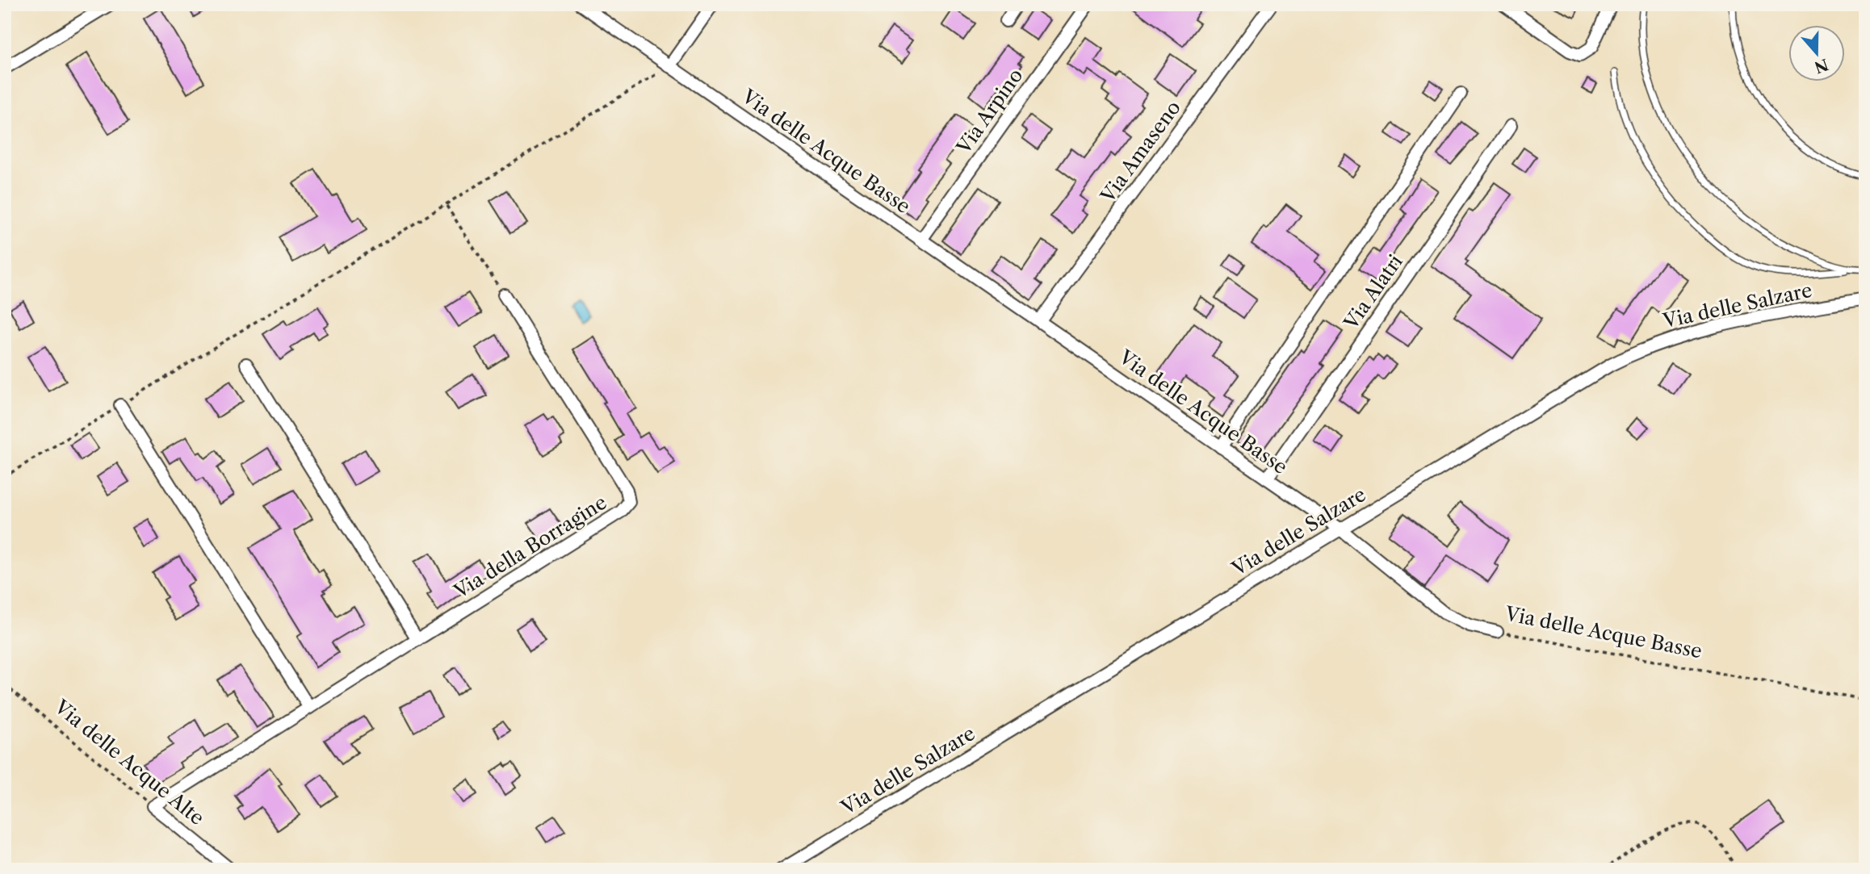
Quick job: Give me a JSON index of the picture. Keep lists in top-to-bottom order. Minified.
{"streets":{"street":["Via Arpino","Via delle Acque Basse","Via Amaseno","Via Alatri","Via delle Salzare","Via della Borragine","Via delle Acque Alte"]},"crossings":[["Via Arpino","Via delle Acque Basse"],["Via delle Acque Basse","Via Amaseno"],["Via delle Acque Basse","Via Alatri"],["Via delle Acque Basse","Via delle Salzare"],["Via della Borragine","Via delle Acque Alte"]],"north":"bottom"}
